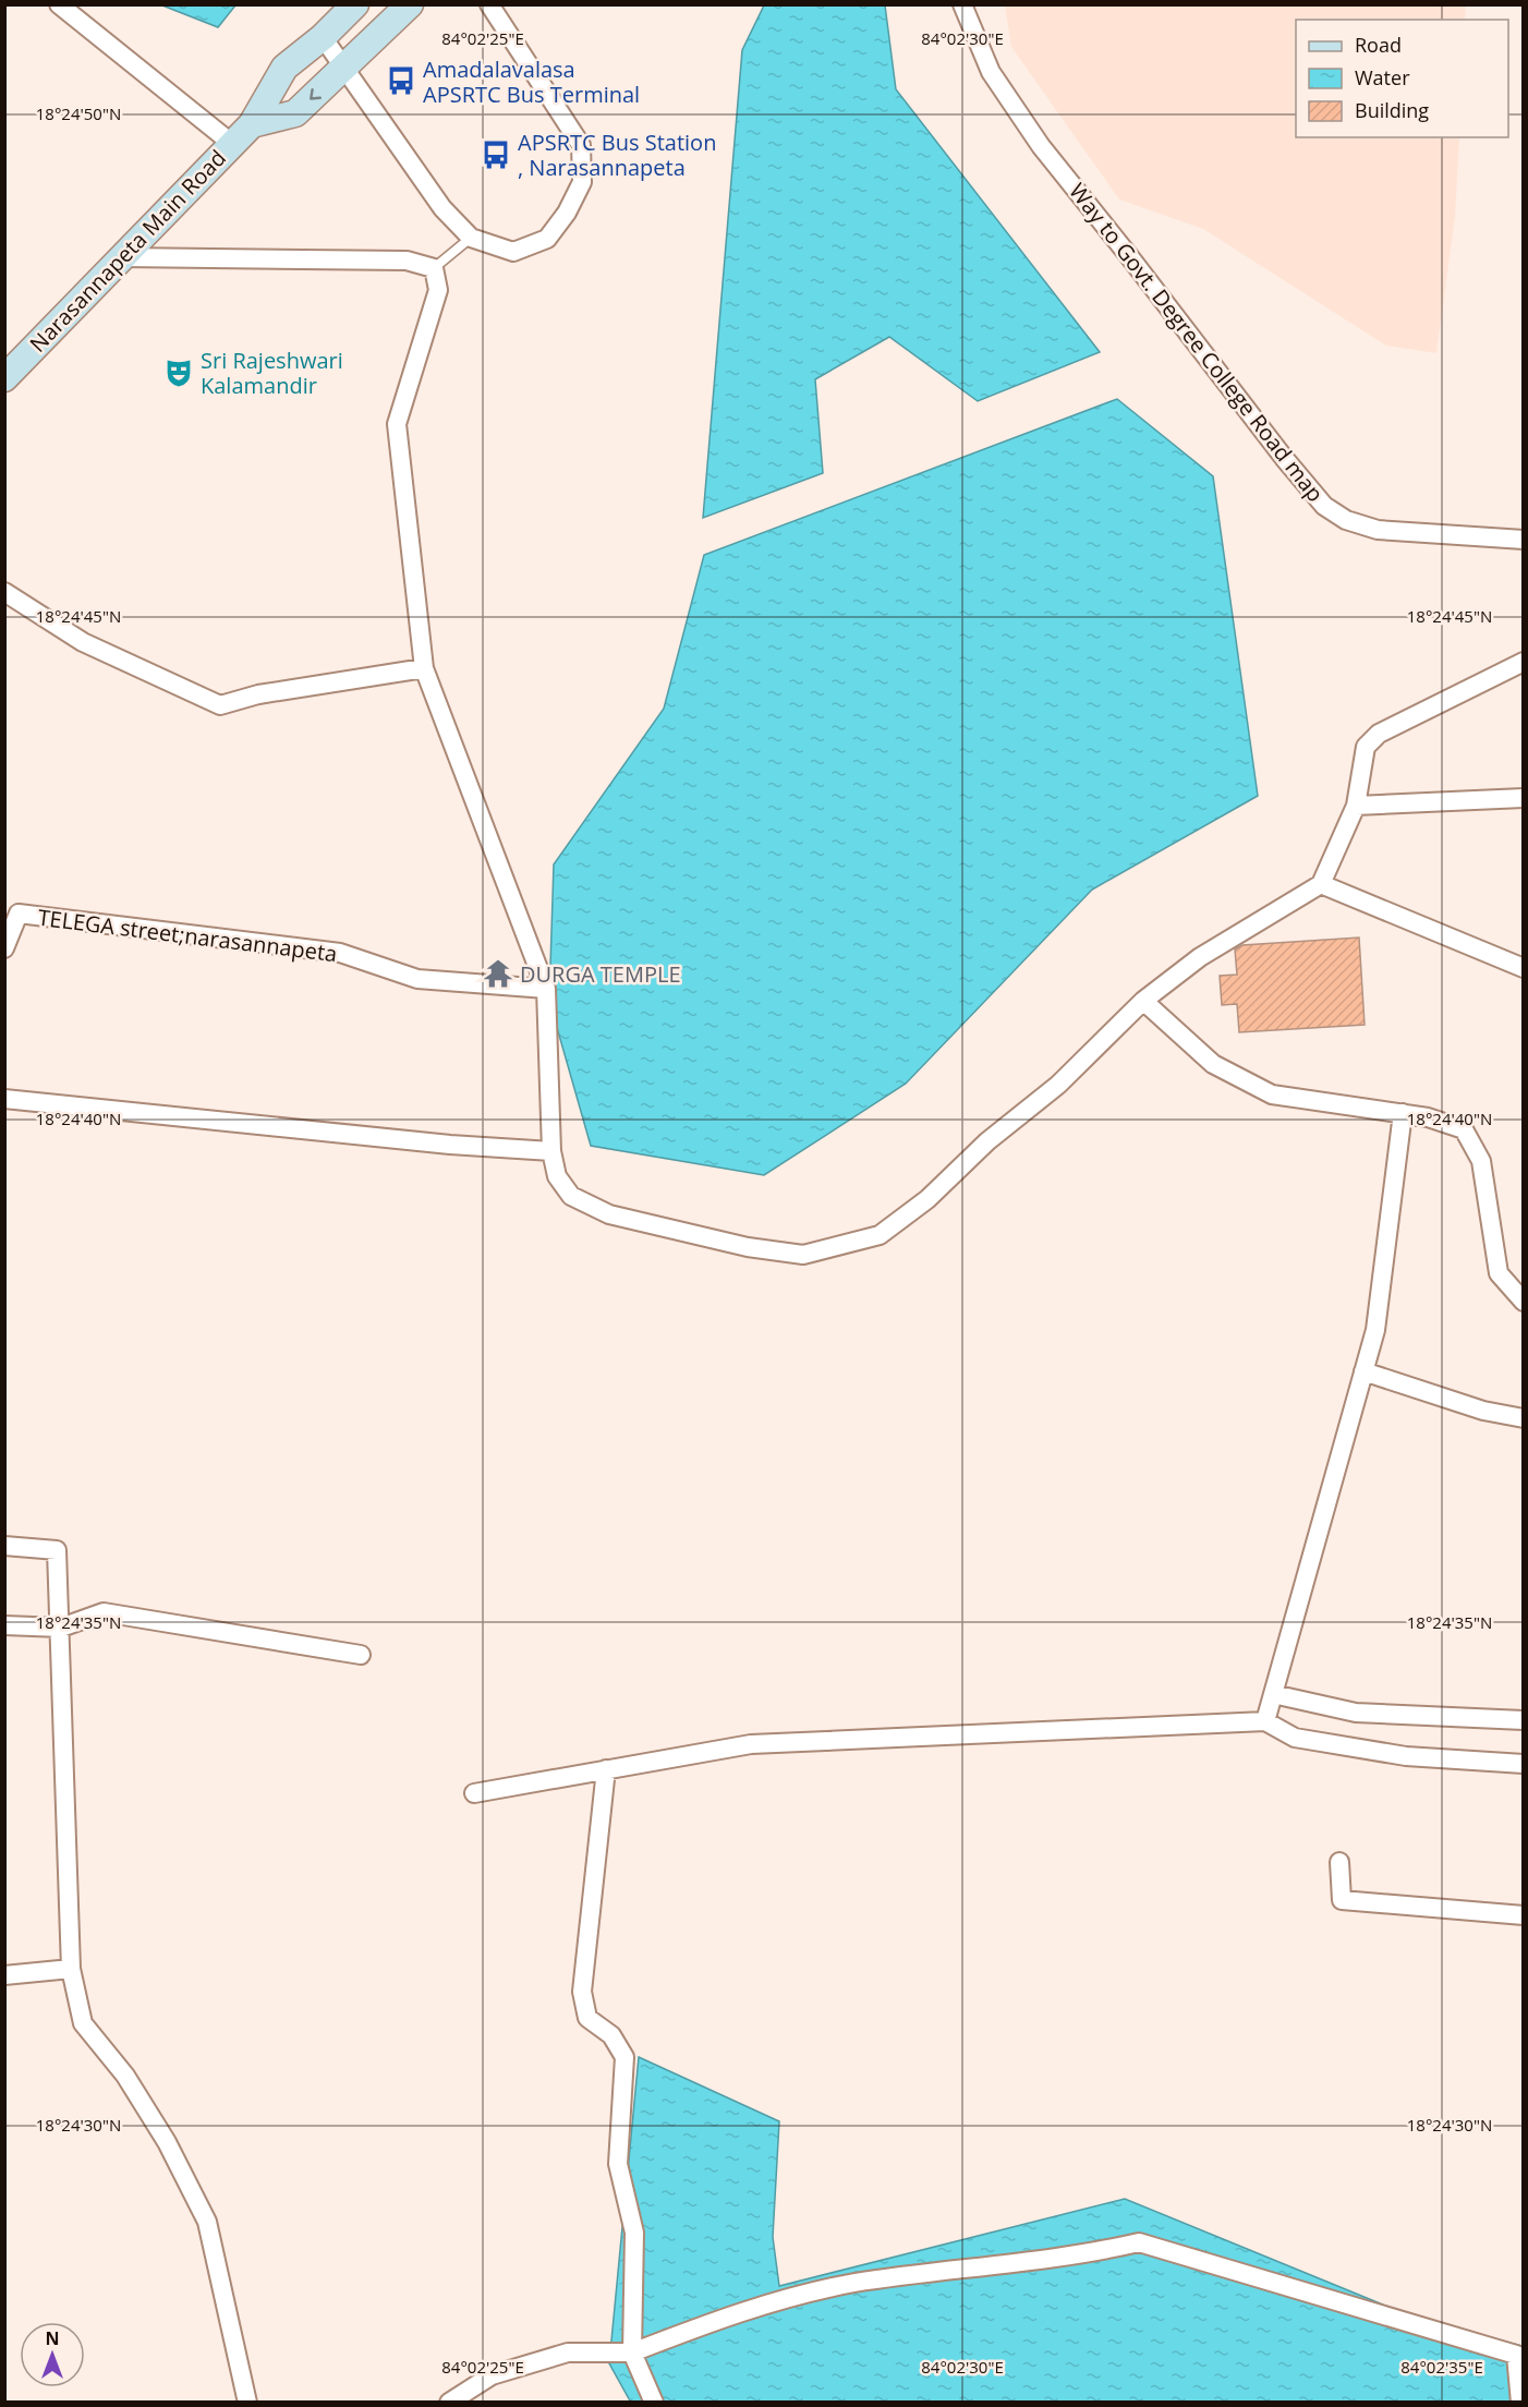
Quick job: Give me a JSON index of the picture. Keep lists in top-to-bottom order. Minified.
{"streets":{"main road":["Narasannapeta Main Road"],"street":["Way to Govt. Degree College Road map","TELEGA street;narasannapeta"]},"places":{"bus stop":["Amadalavalasa APSRTC Bus Terminal","APSRTC Bus Station , Narasannapeta"],"theatre":["Sri Rajeshwari Kalamandir"],"temple":["DURGA TEMPLE"]},"legend":["Road","Water","Building"],"north":"top","coordinates":["84°02'25\"E","84°02'30\"E","18°24'50\"N","18°24'45\"N","18°24'40\"N","18°24'35\"N","18°24'30\"N","84°02'35\"E"]}
